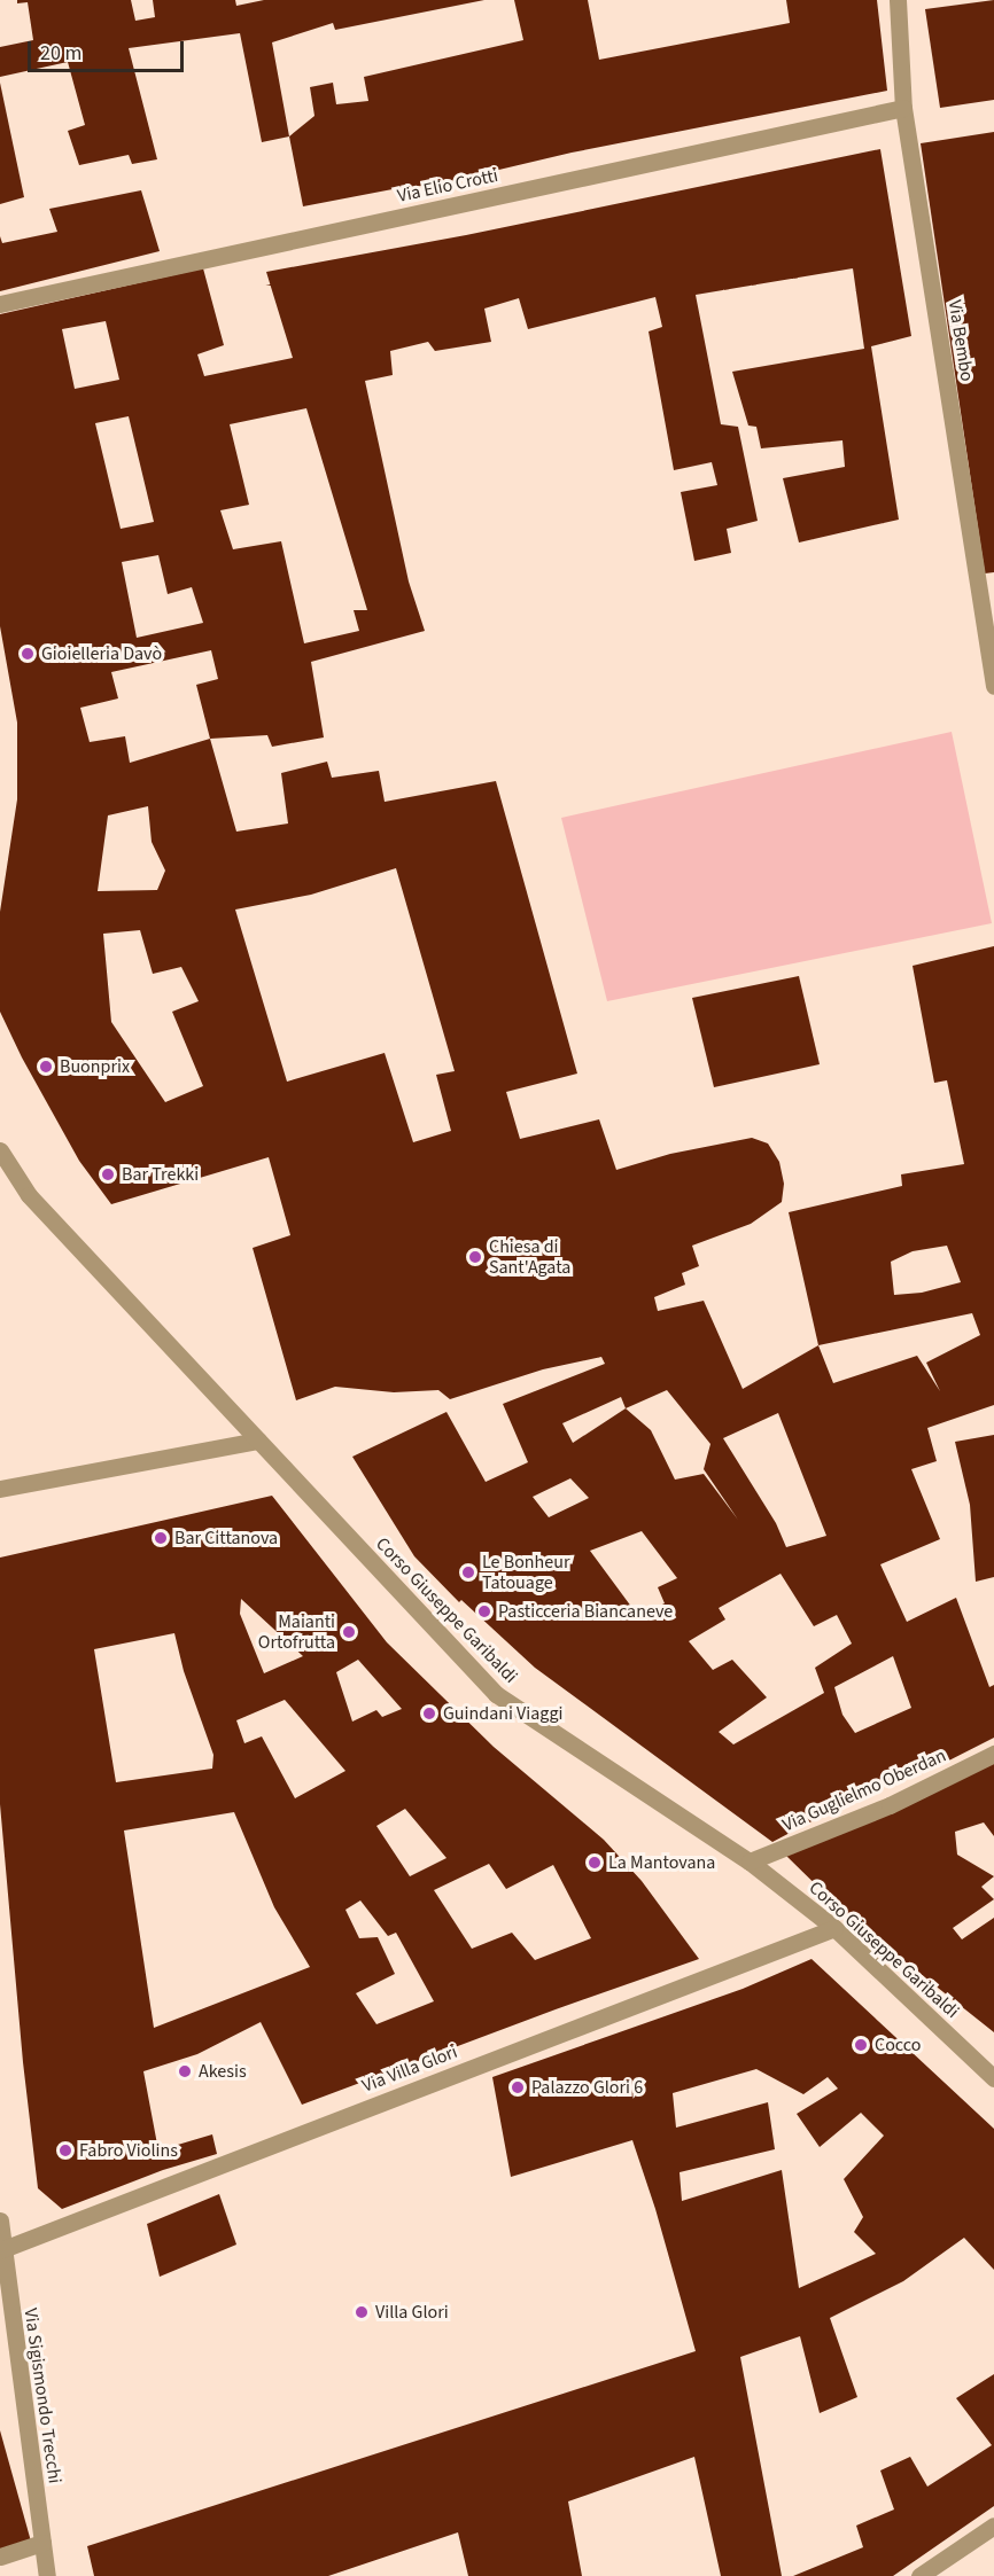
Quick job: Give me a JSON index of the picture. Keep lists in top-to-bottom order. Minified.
{"streets":{"street":["Via Elio Crotti","Via Bembo","Corso Giuseppe Garibaldi","Via Guglielmo Oberdan","Via Villa Glori","Via Sigismondo Trecchi"]},"crossings":[["Via Elio Crotti","Via Bembo"],["Corso Giuseppe Garibaldi","Via Guglielmo Oberdan"],["Corso Giuseppe Garibaldi","Via Villa Glori"],["Via Villa Glori","Via Sigismondo Trecchi"]],"places":["Gioielleria Davò","Buonprix","Bar Trekki","Chiesa di Sant'Agata","Bar Cittanova","Le Bonheur Tatouage","Pasticceria Biancaneve","Maianti Ortofrutta","Guindani Viaggi","La Mantovana","Cocco","Akesis","Palazzo Glori 6","Fabro Violins","Villa Glori"],"scale_bar":"20 m"}
